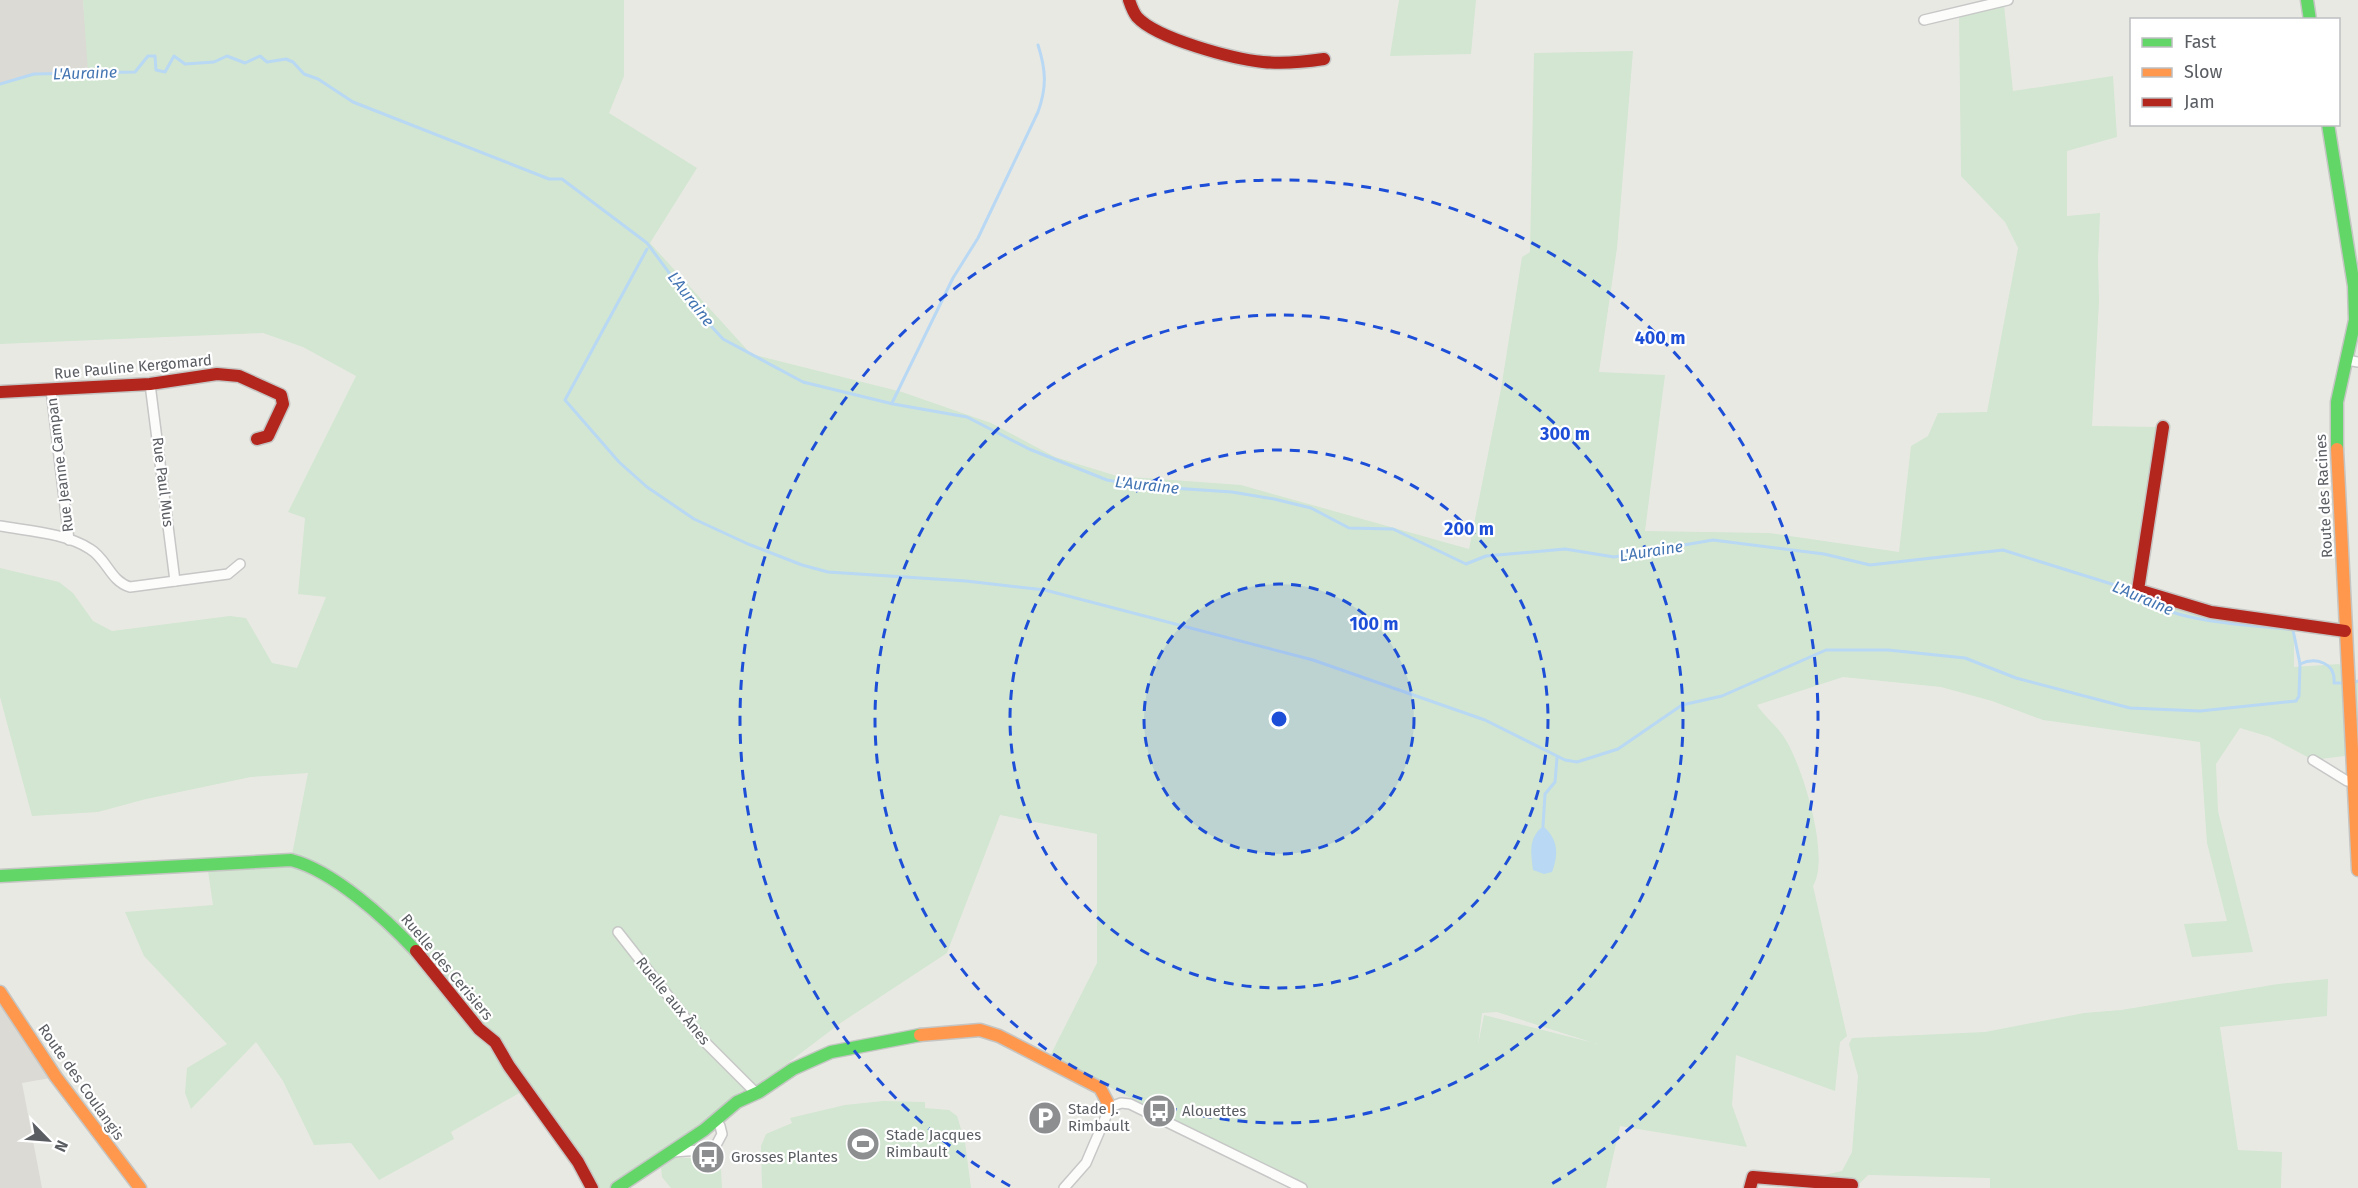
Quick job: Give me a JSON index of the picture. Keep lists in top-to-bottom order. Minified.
{"streets":{"street":["Rue Pauline Kergomard","Rue Jeanne Campan","Rue Paul Mus","Route des Racines","Ruelle des Cerisiers","Ruelle aux Ânes","Route des Coulangis"]},"crossings":[["Rue Pauline Kergomard","Rue Jeanne Campan"],["Rue Pauline Kergomard","Rue Paul Mus"]],"water":["L'Auraine"],"places":{"bus stop":["Alouettes","Grosses Plantes"],"parking":["Stade J. Rimbault"],"sports":["Stade Jacques Rimbault"]},"legend":["Fast","Slow","Jam"],"north":"bottom right","rings":["400 m","300 m","200 m","100 m"]}
